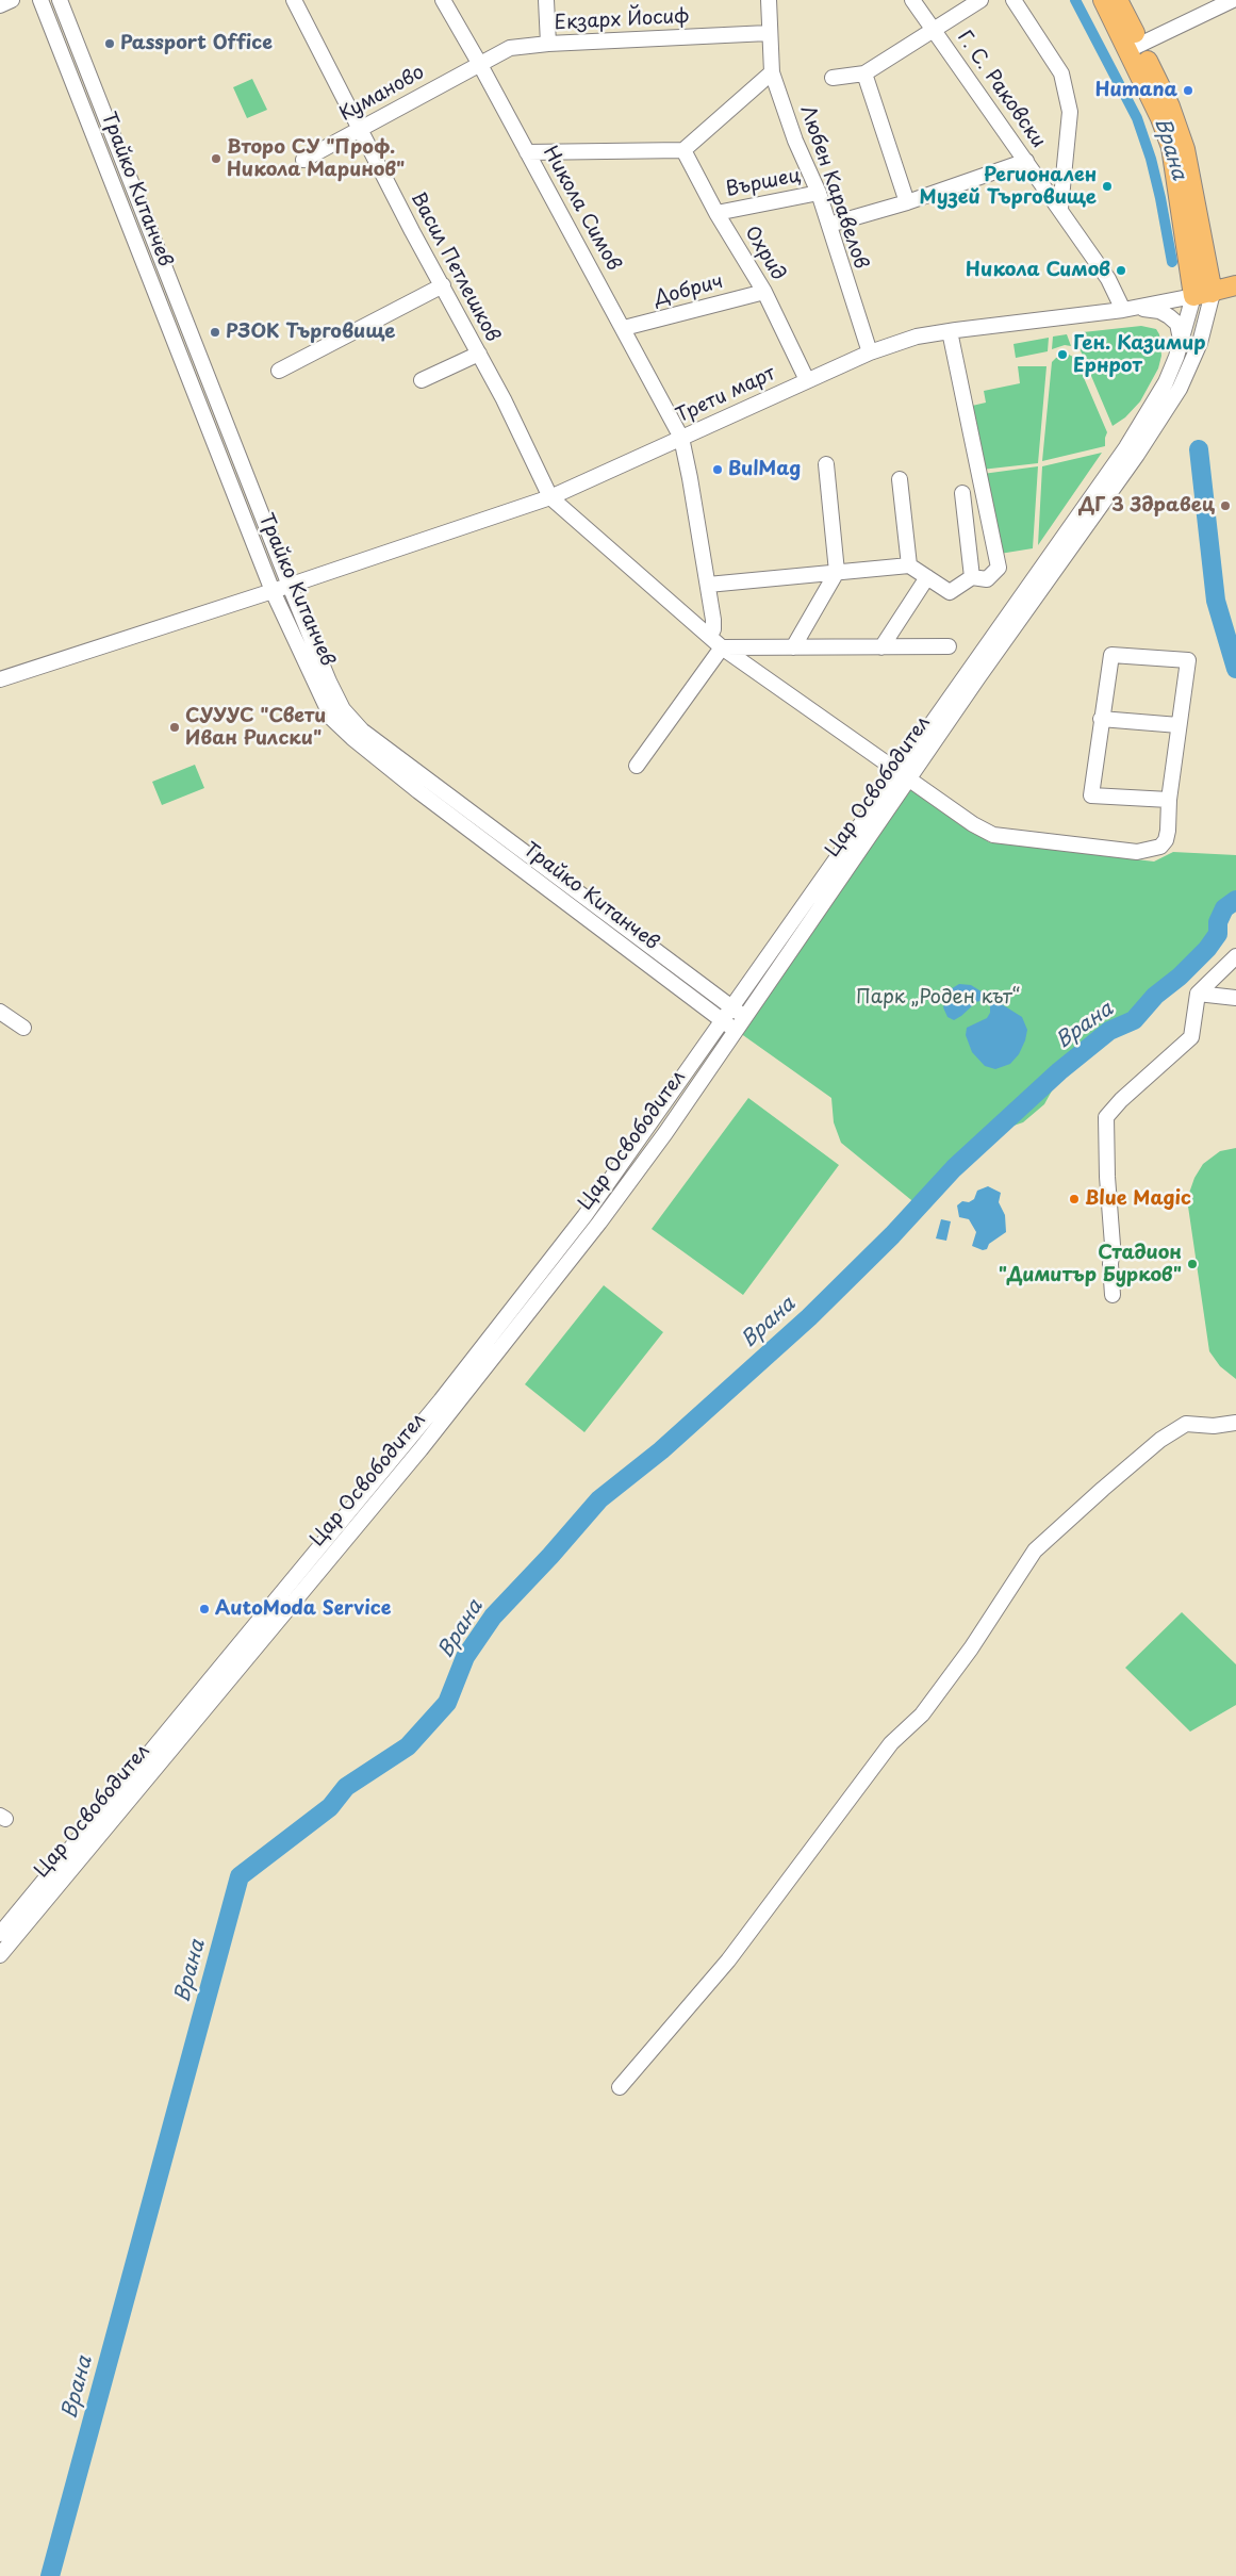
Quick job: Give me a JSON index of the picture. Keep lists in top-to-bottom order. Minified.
{"streets":{"street":["Екзарх Йосиф","Г. С. Раковски","Куманово","Вършец","Любен Каравелов","Трайко Китанчев","Никола Симов","Охрид","Васил Петлешков","Добрич","Трети март","Цар Освободител"]},"crossings":[["Екзарх Йосиф","Куманово"],["Екзарх Йосиф","Любен Каравелов"],["Екзарх Йосиф","Никола Симов"],["Г. С. Раковски","Трети март"],["Куманово","Никола Симов"],["Куманово","Васил Петлешков"],["Вършец","Любен Каравелов"],["Вършец","Охрид"],["Любен Каравелов","Трети март"],["Трайко Китанчев","Трети март"],["Трайко Китанчев","Цар Освободител"],["Никола Симов","Добрич"],["Никола Симов","Трети март"],["Охрид","Добрич"],["Охрид","Трети март"],["Васил Петлешков","Трети март"],["Трети март","Цар Освободител"]],"water":["Врана"],"parks":["Парк „Роден кът“"],"places":["Passport Office","Humana","Второ СУ \"Проф. Никола Маринов\"","Регионален Музей Търговище","Никола Симов","РЗОК Търговище","Ген. Казимир Ернрот","BulMag","ДГ 3 Здравец","СУУУС \"Свети Иван Рилски\"","Blue Magic","Стадион \"Димитър Бурков\"","AutoModa Service"]}
